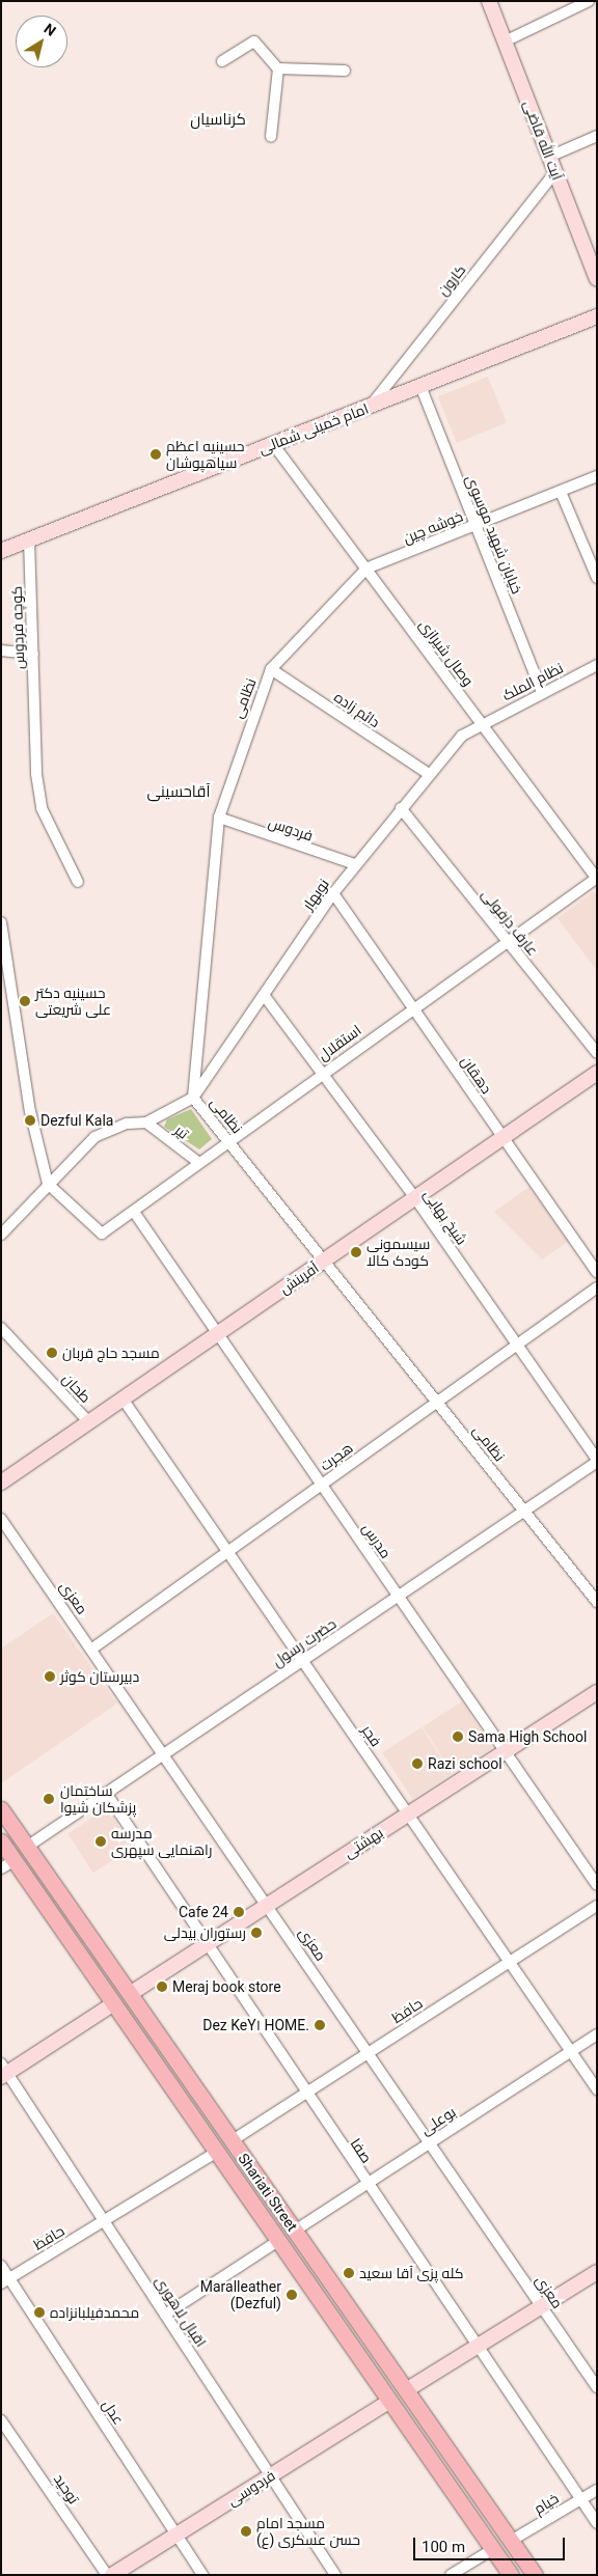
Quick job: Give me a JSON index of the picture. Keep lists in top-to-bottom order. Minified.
{"streets":{"main road":["آیت الله قاضی","امام خمینی شمالی","آفرینش","بهشتی","Shariati Street","فردوسی"],"street":["کارون","خوشه چین","خیابان شهید موسوی","کوچه فردوس","وصال شیرازی","نظام الملک","نظامی","دائم زاده","فردوس","نوبهار","عارف دزفولی","استقلال","دهقان","تیر","شیخ بهایی","طحان","هجرت","مدرس","معزی","حضرت رسول","فجر","حافظ","بوعلی","صفا","اقبال لاهوری","عدل","توحید","خیام"]},"crossings":[["آیت الله قاضی","کارون"],["کارون","امام خمینی شمالی"],["امام خمینی شمالی","خیابان شهید موسوی"],["امام خمینی شمالی","کوچه فردوس"],["امام خمینی شمالی","وصال شیرازی"],["خوشه چین","خیابان شهید موسوی"],["خوشه چین","وصال شیرازی"],["خوشه چین","نظامی"],["خیابان شهید موسوی","نظام الملک"],["وصال شیرازی","نظام الملک"],["وصال شیرازی","نظامی"],["وصال شیرازی","نوبهار"],["وصال شیرازی","استقلال"],["نظام الملک","نوبهار"],["نظامی","دائم زاده"],["نظامی","فردوس"],["نظامی","نوبهار"],["نظامی","استقلال"],["نظامی","آفرینش"],["نظامی","هجرت"],["نظامی","حضرت رسول"],["دائم زاده","نوبهار"],["فردوس","نوبهار"],["نوبهار","عارف دزفولی"],["نوبهار","دهقان"],["نوبهار","شیخ بهایی"],["عارف دزفولی","استقلال"],["استقلال","دهقان"],["استقلال","تیر"],["استقلال","شیخ بهایی"],["استقلال","مدرس"],["دهقان","آفرینش"],["شیخ بهایی","آفرینش"],["شیخ بهایی","هجرت"],["شیخ بهایی","حضرت رسول"],["آفرینش","طحان"],["آفرینش","مدرس"],["آفرینش","فجر"],["هجرت","مدرس"],["هجرت","معزی"],["هجرت","فجر"],["مدرس","حضرت رسول"],["مدرس","بهشتی"],["معزی","حضرت رسول"],["معزی","بهشتی"],["معزی","حافظ"],["معزی","بوعلی"],["حضرت رسول","فجر"],["حضرت رسول","صفا"],["حضرت رسول","Shariati Street"],["فجر","بهشتی"],["فجر","حافظ"],["فجر","بوعلی"],["بهشتی","صفا"],["بهشتی","Shariati Street"],["حافظ","صفا"],["حافظ","Shariati Street"],["حافظ","اقبال لاهوری"],["حافظ","عدل"],["بوعلی","صفا"],["بوعلی","Shariati Street"],["صفا","خیام"],["Shariati Street","فردوسی"],["Shariati Street","خیام"],["اقبال لاهوری","فردوسی"],["عدل","فردوسی"]],"districts":["کرناسیان","آقاحسینی"],"places":["حسینیه اعظم سیاهپوشان","حسینیه دکتر علی شریعتی","Dezful Kala","سیسمونی کودک کالا","مسجد حاج قربان","دبیرستان کوثر","Sama High School","Razi school","ساختمان پزشکان شیوا","مدرسه راهنمایی سپهری","Cafe 24","رستوران بیدلی","Meraj book store","Dez KeY۱ HOME.","کله پزی آقا سعید","Maralleather (Dezful)","محمدفيلبانزاده","مسجد امام حسن عسکری (ع)"],"scale_bar":"100 m","north":"top right"}
